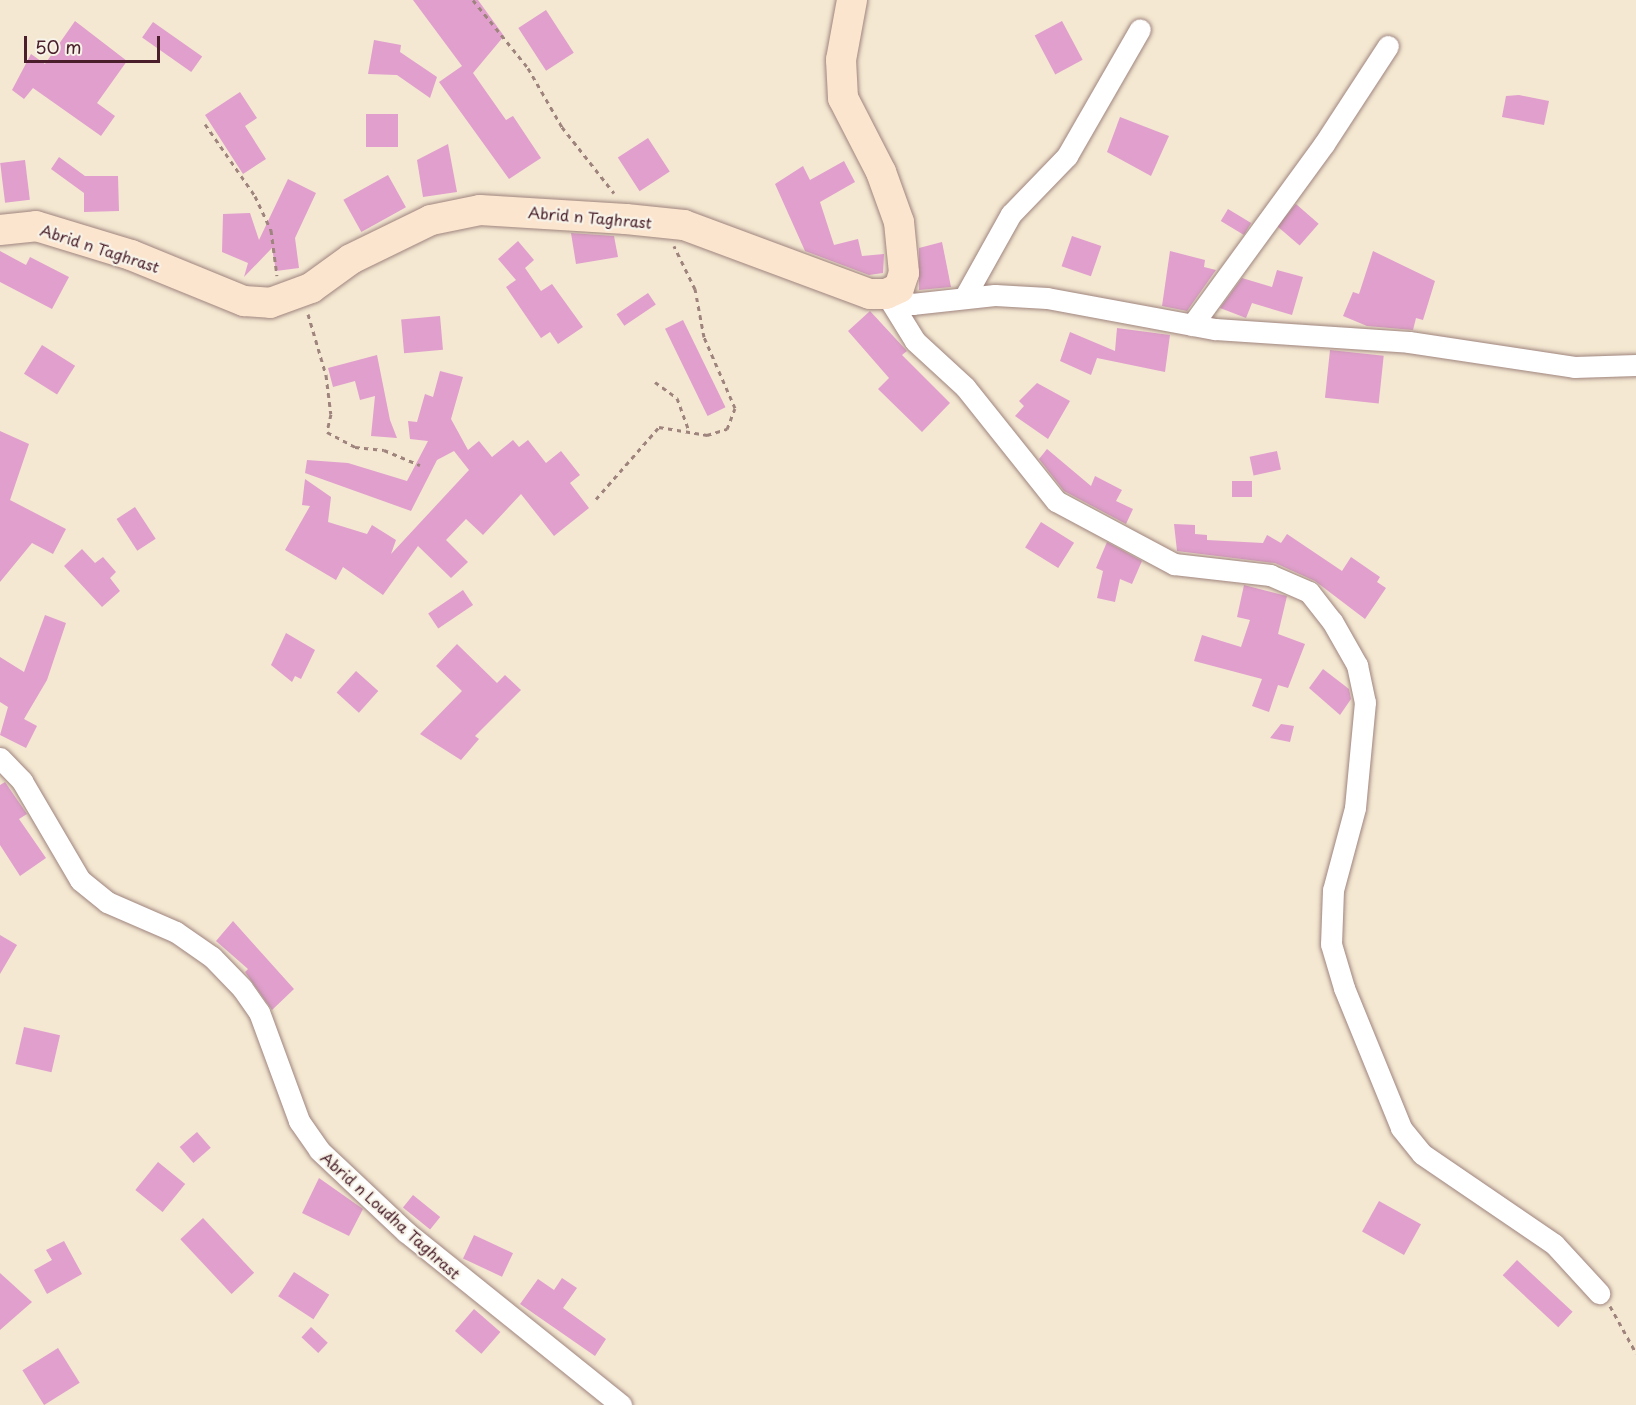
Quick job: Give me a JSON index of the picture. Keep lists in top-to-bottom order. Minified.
{"streets":{"street":["Abrid n Taghrast","Abrid n Loudha Taghrast"]},"scale_bar":"50 m"}
